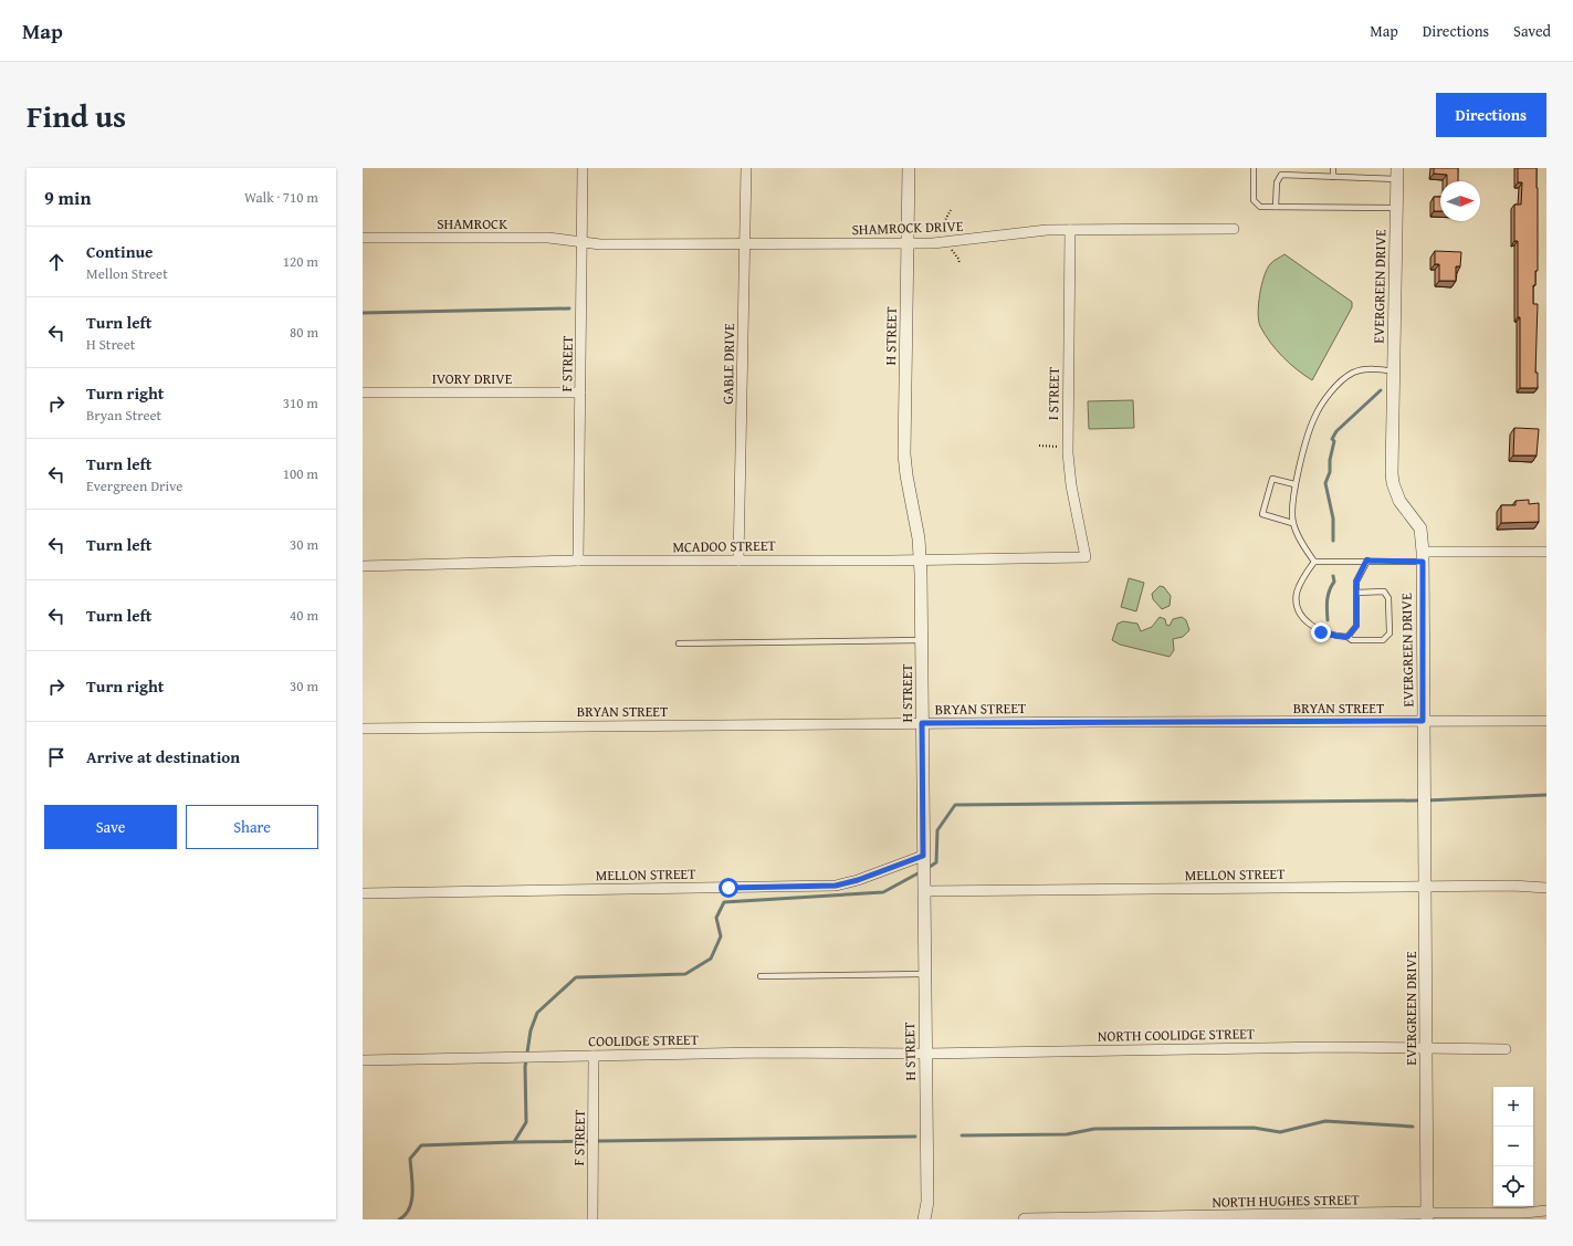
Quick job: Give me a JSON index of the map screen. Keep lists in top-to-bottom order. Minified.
{"streets":{"street":["SHAMROCK","SHAMROCK DRIVE","EVERGREEN DRIVE","H STREET","F STREET","GABLE DRIVE","IVORY DRIVE","I STREET","MCADOO STREET","BRYAN STREET","MELLON STREET","NORTH COOLIDGE STREET","COOLIDGE STREET","NORTH HUGHES STREET"]},"crossings":[["SHAMROCK","SHAMROCK DRIVE"],["SHAMROCK","F STREET"],["SHAMROCK DRIVE","H STREET"],["SHAMROCK DRIVE","F STREET"],["SHAMROCK DRIVE","GABLE DRIVE"],["SHAMROCK DRIVE","I STREET"],["EVERGREEN DRIVE","BRYAN STREET"],["EVERGREEN DRIVE","MELLON STREET"],["EVERGREEN DRIVE","NORTH COOLIDGE STREET"],["EVERGREEN DRIVE","NORTH HUGHES STREET"],["H STREET","MCADOO STREET"],["H STREET","BRYAN STREET"],["H STREET","MELLON STREET"],["H STREET","NORTH COOLIDGE STREET"],["H STREET","COOLIDGE STREET"],["F STREET","IVORY DRIVE"],["F STREET","MCADOO STREET"],["F STREET","COOLIDGE STREET"],["GABLE DRIVE","MCADOO STREET"],["I STREET","MCADOO STREET"],["NORTH COOLIDGE STREET","COOLIDGE STREET"]],"north":"right","page":{"header":"Map","nav":["Map","Directions","Saved"],"title":"Find us","buttons":["Directions",["Save","Share"]],"heading":["9 min","Walk · 710 m"],"list":[["Continue","Mellon Street","120 m"],["Turn left","H Street","80 m"],["Turn right","Bryan Street","310 m"],["Turn left","Evergreen Drive","100 m"],["Turn left","30 m"],["Turn left","40 m"],["Turn right","30 m"],"Arrive at destination"],"map_buttons":["+","−"]}}
